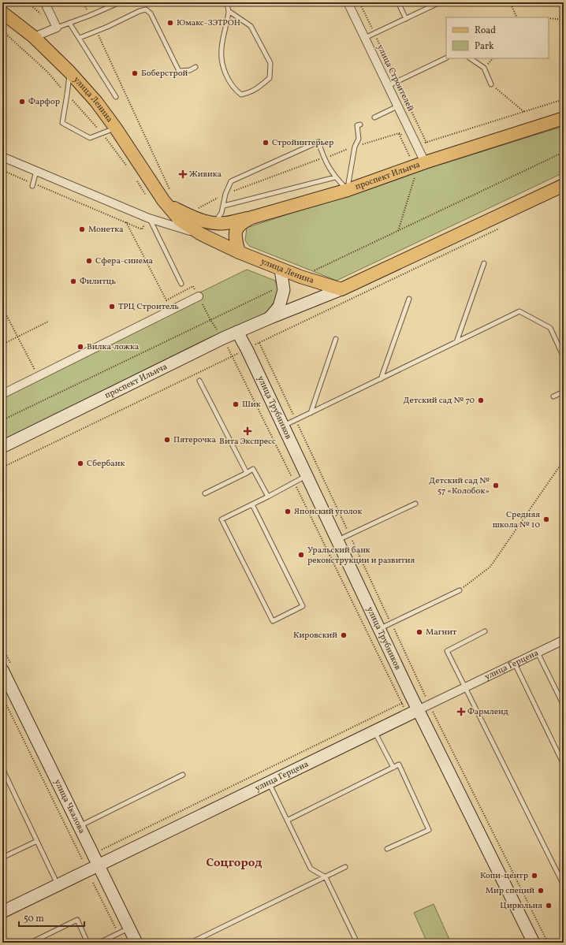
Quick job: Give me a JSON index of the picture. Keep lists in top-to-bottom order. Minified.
{"streets":{"main road":["улица Ленина","проспект Ильича"],"street":["улица Строителей","улица Трубников","улица Герцена","улица Чкалова"]},"crossings":[["улица Строителей","проспект Ильича"],["улица Ленина","проспект Ильича"],["проспект Ильича","улица Трубников"],["улица Трубников","улица Герцена"],["улица Герцена","улица Чкалова"]],"districts":["Соцгород"],"places":{"other":["Юмакс-ЗЭТРОН","Боберстрой","Фарфор","Стройинтерьер","Монетка","Сфера-синема","Филитць","ТРЦ Строитель","Вилка-ложка","Детский сад № 70","Шик","Пятерочка","Сбербанк","Детский сад № 57 «Колобок»","Японский уголок","Средняя школа № 10","Уральский банк реконструкции и развития","Магнит","Кировский","Копи-центр","Мир специй","Цирюльня"],"health":["Живика","Вита Экспресс","Фармленд"]},"legend":["Road","Park"],"scale_bar":"50 m"}
